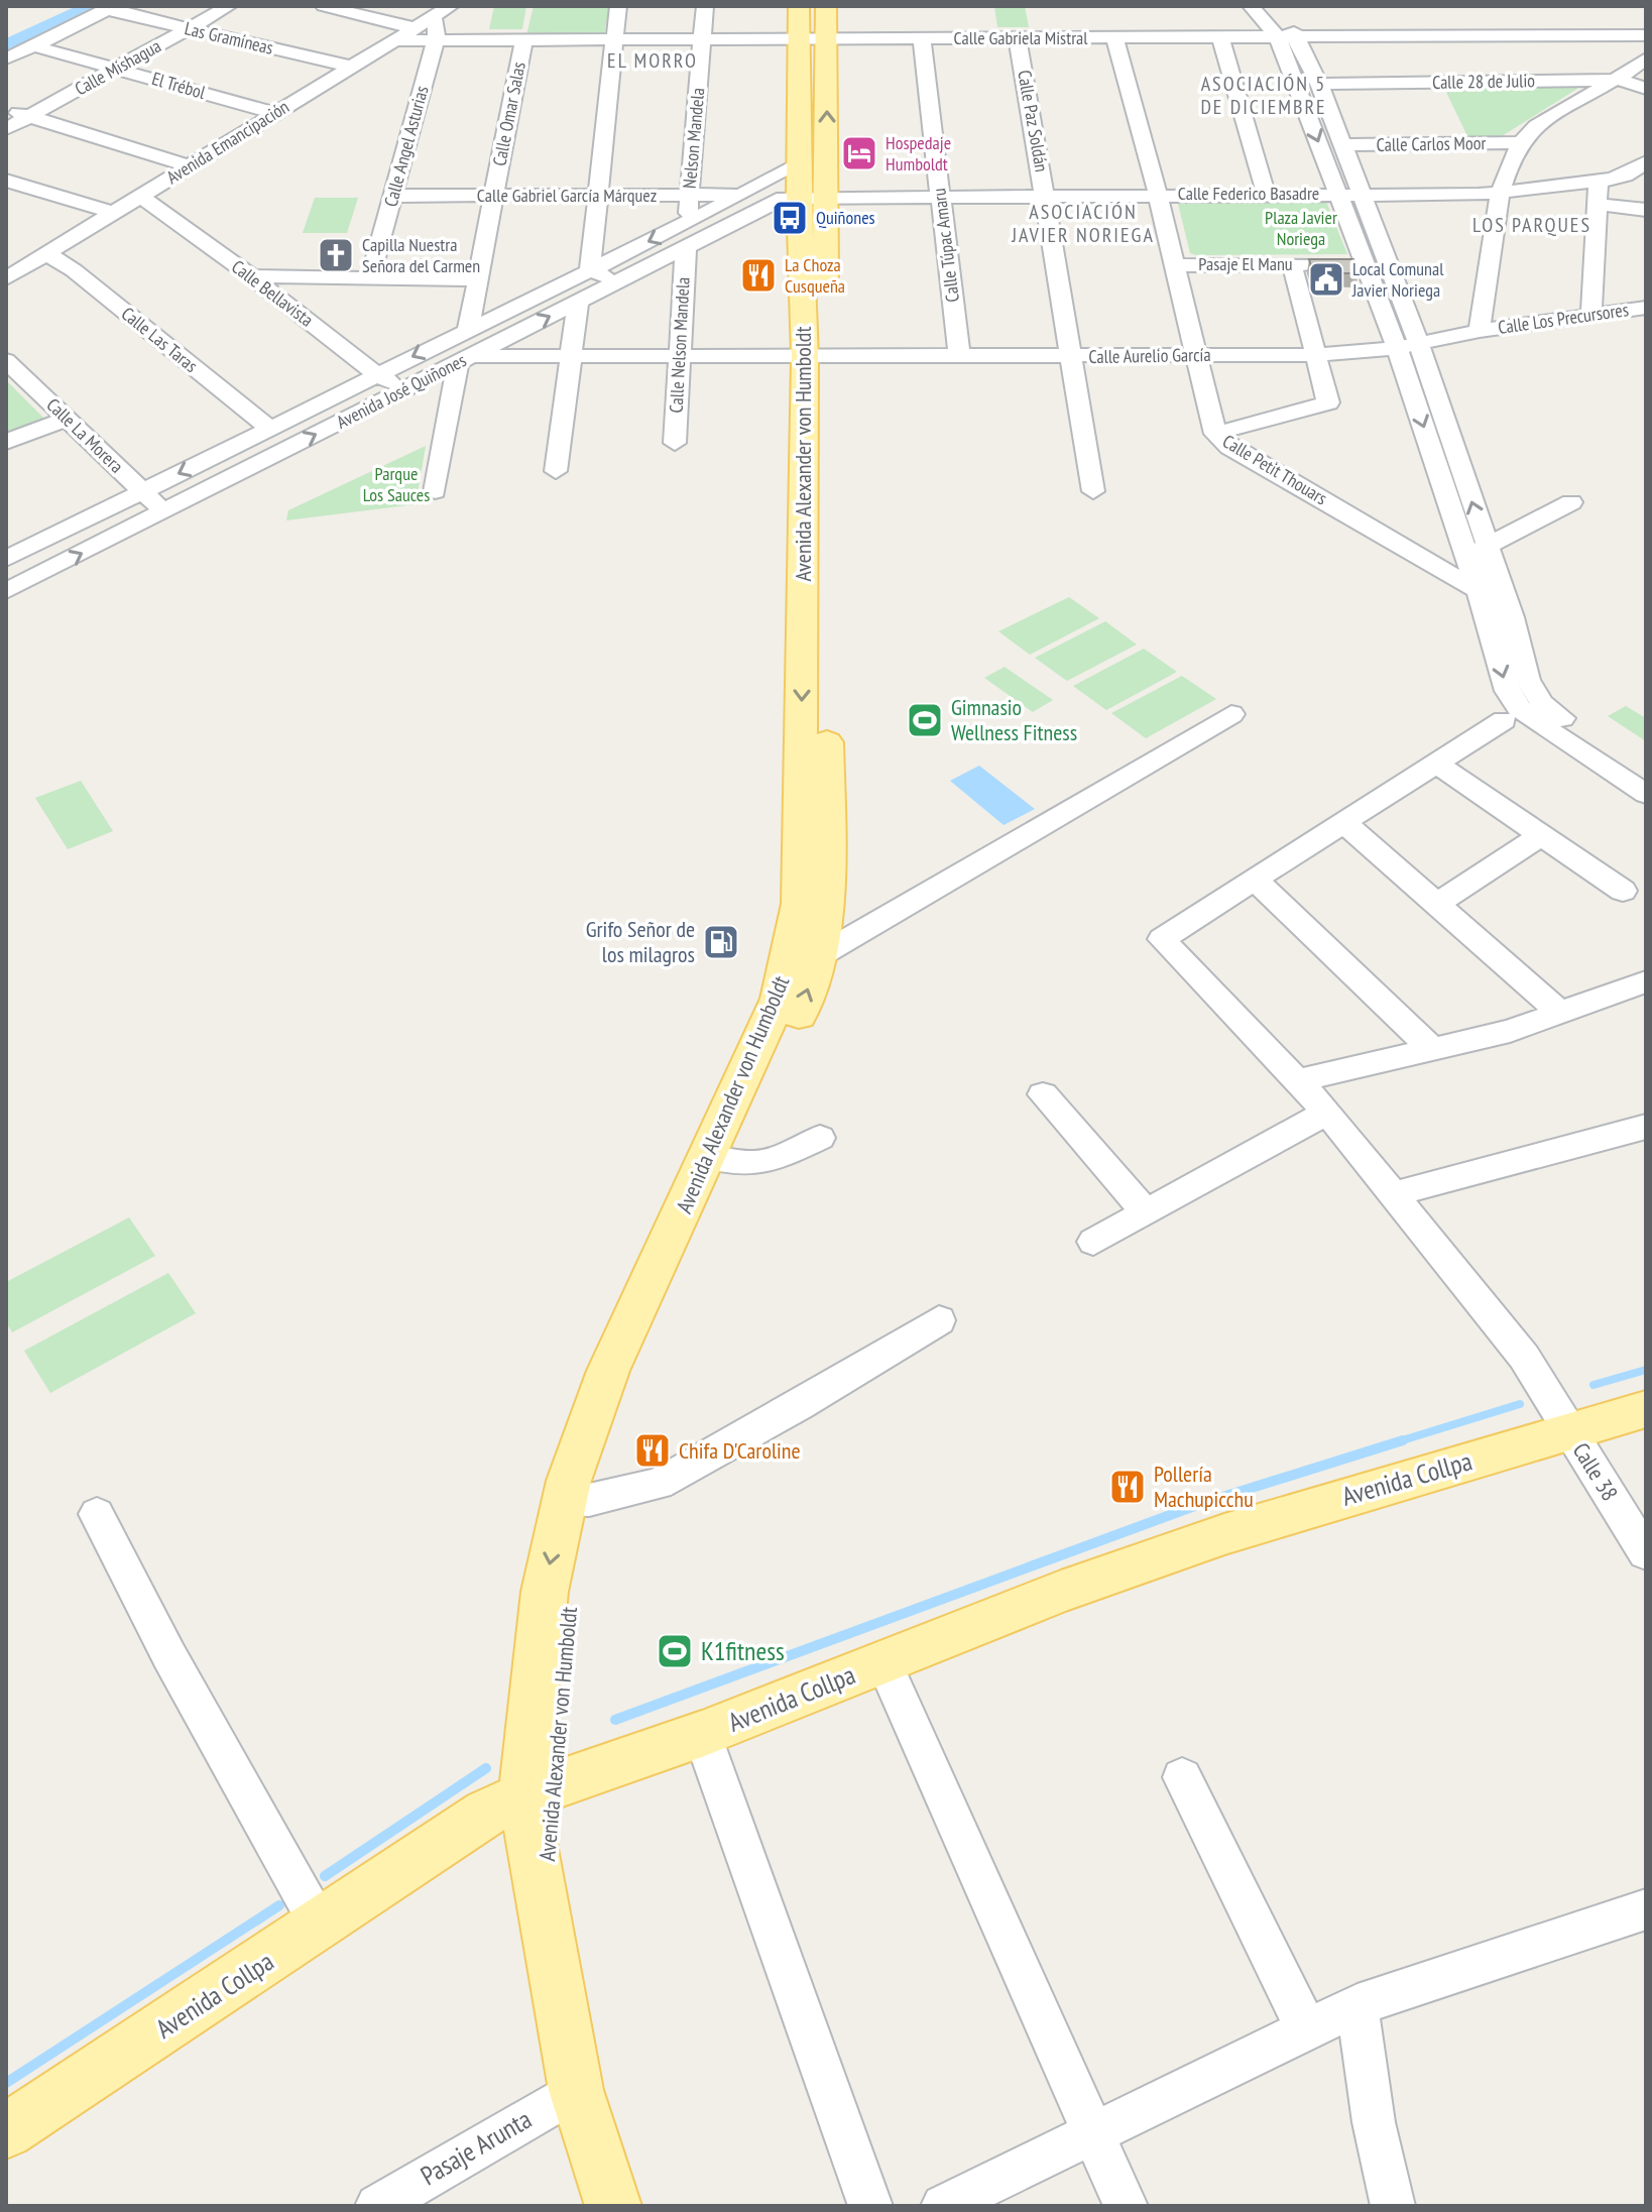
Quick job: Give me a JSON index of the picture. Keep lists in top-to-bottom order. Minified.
{"streets":{"main road":["Avenida Alexander von Humboldt","Avenida Collpa"],"street":["Las Gramíneas","Calle Gabriela Mistral","Calle Mishagua","Calle 28 de Julio","El Trébol","Calle Omar Salas","Calle Paz Soldán","Nelson Mandela","Avenida Emancipación","Calle Carlos Moor","Calle Angel Asturias","Calle Federico Basadre","Calle Gabriel García Márquez","Calle Túpac Amaru","Pasaje El Manu","Calle Bellavista","Calle Los Precursores","Calle Las Taras","Calle Nelson Mandela","Calle Aurelio García","Avenida José Quiñones","Calle La Morera","Calle Petit Thouars","Calle 38","Pasaje Arunta"]},"crossings":[["Las Gramíneas","Calle Mishagua"],["Las Gramíneas","Avenida Emancipación"],["Calle Gabriela Mistral","Calle Omar Salas"],["Calle Gabriela Mistral","Calle Paz Soldán"],["Calle Gabriela Mistral","Nelson Mandela"],["Calle Gabriela Mistral","Avenida Emancipación"],["Calle Gabriela Mistral","Calle Angel Asturias"],["Calle Gabriela Mistral","Calle Túpac Amaru"],["Calle Gabriela Mistral","Avenida Alexander von Humboldt"],["Calle Gabriela Mistral","Calle Petit Thouars"],["Calle Mishagua","El Trébol"],["El Trébol","Avenida Emancipación"],["Calle Omar Salas","Calle Gabriel García Márquez"],["Calle Omar Salas","Avenida José Quiñones"],["Calle Paz Soldán","Calle Federico Basadre"],["Calle Paz Soldán","Calle Aurelio García"],["Nelson Mandela","Calle Gabriel García Márquez"],["Nelson Mandela","Avenida José Quiñones"],["Avenida Emancipación","Calle Angel Asturias"],["Avenida Emancipación","Calle Bellavista"],["Avenida Emancipación","Calle Las Taras"],["Calle Angel Asturias","Calle Gabriel García Márquez"],["Calle Federico Basadre","Calle Túpac Amaru"],["Calle Federico Basadre","Avenida José Quiñones"],["Calle Federico Basadre","Avenida Alexander von Humboldt"],["Calle Federico Basadre","Calle Petit Thouars"],["Calle Gabriel García Márquez","Avenida José Quiñones"],["Calle Túpac Amaru","Calle Aurelio García"],["Pasaje El Manu","Calle Petit Thouars"],["Calle Bellavista","Avenida José Quiñones"],["Calle Los Precursores","Calle Aurelio García"],["Calle Las Taras","Avenida José Quiñones"],["Calle Nelson Mandela","Calle Aurelio García"],["Calle Nelson Mandela","Avenida José Quiñones"],["Calle Aurelio García","Avenida José Quiñones"],["Calle Aurelio García","Avenida Alexander von Humboldt"],["Calle Aurelio García","Calle Petit Thouars"],["Avenida José Quiñones","Calle La Morera"],["Avenida José Quiñones","Avenida Alexander von Humboldt"],["Avenida Alexander von Humboldt","Avenida Collpa"],["Avenida Alexander von Humboldt","Pasaje Arunta"],["Calle 38","Avenida Collpa"]],"districts":["EL MORRO","ASOCIACIÓN 5 DE DICIEMBRE","ASOCIACIÓN JAVIER NORIEGA","LOS PARQUES"],"parks":["Plaza Javier Noriega","Parque Los Sauces"],"places":{"hotel":["Hospedaje Humboldt"],"bus stop":["Quiñones"],"church":["Capilla Nuestra Señora del Carmen"],"restaurant":["La Choza Cusqueña","Chifa D'Caroline","Pollería Machupicchu"],"public building":["Local Comunal Javier Noriega"],"sports":["Gimnasio Wellness Fitness","K1fitness"],"fuel station":["Grifo Señor de los milagros"]}}
